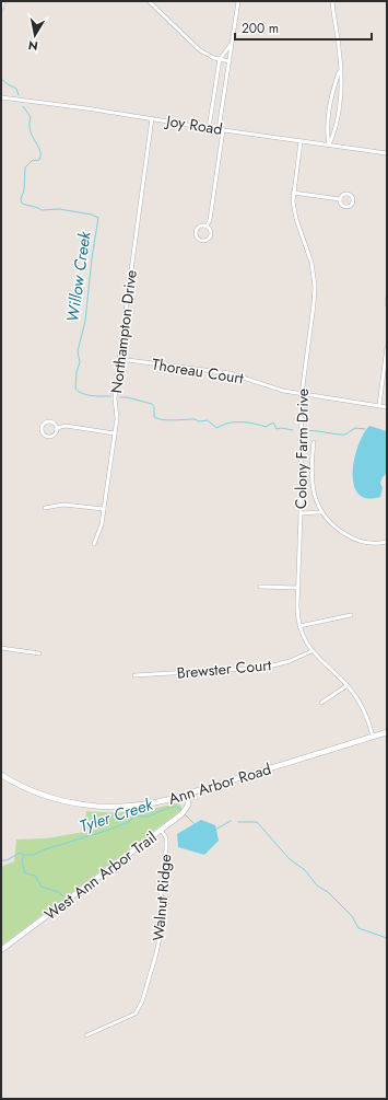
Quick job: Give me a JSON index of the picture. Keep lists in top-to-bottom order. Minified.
{"streets":{"main road":["Ann Arbor Road","West Ann Arbor Trail"],"street":["Joy Road","Northampton Drive","Thoreau Court","Colony Farm Drive","Brewster Court","Walnut Ridge"]},"crossings":[["Joy Road","Northampton Drive"],["Joy Road","Colony Farm Drive"],["Northampton Drive","Thoreau Court"],["Thoreau Court","Colony Farm Drive"],["Colony Farm Drive","Brewster Court"],["Colony Farm Drive","Ann Arbor Road"],["Ann Arbor Road","West Ann Arbor Trail"],["West Ann Arbor Trail","Walnut Ridge"]],"water":["Willow Creek","Tyler Creek"],"scale_bar":"200 m","north":"bottom"}
